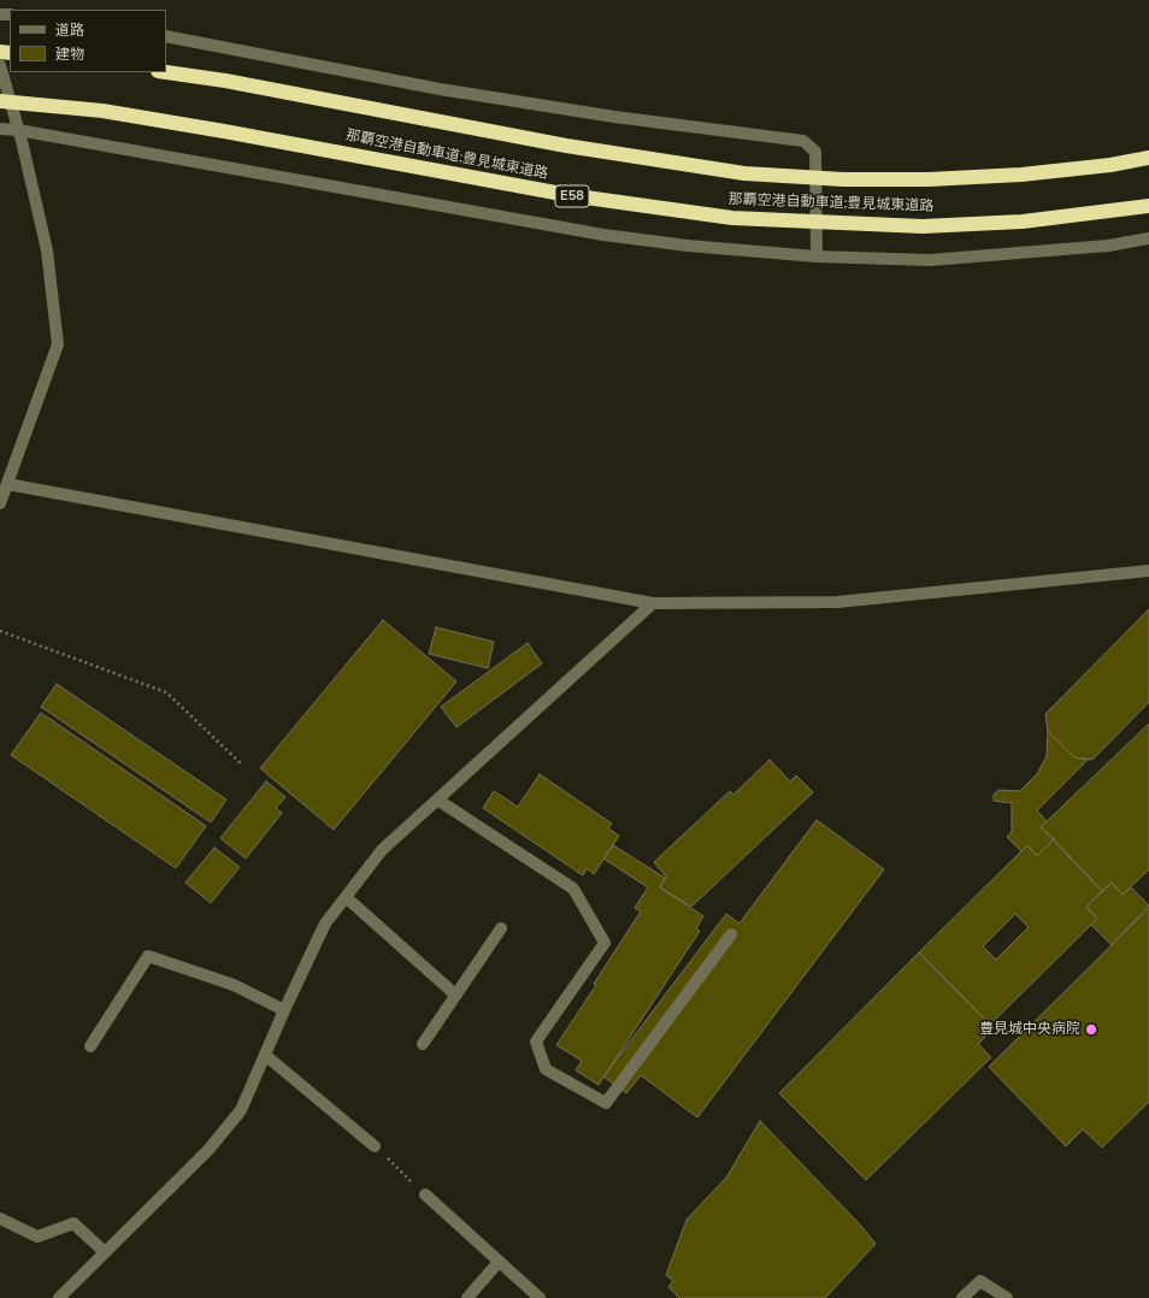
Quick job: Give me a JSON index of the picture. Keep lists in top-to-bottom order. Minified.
{"streets":{"highway":["那覇空港自動車道;豊見城東道路","E58"]},"places":["豊見城中央病院"],"legend":["道路","建物"]}
